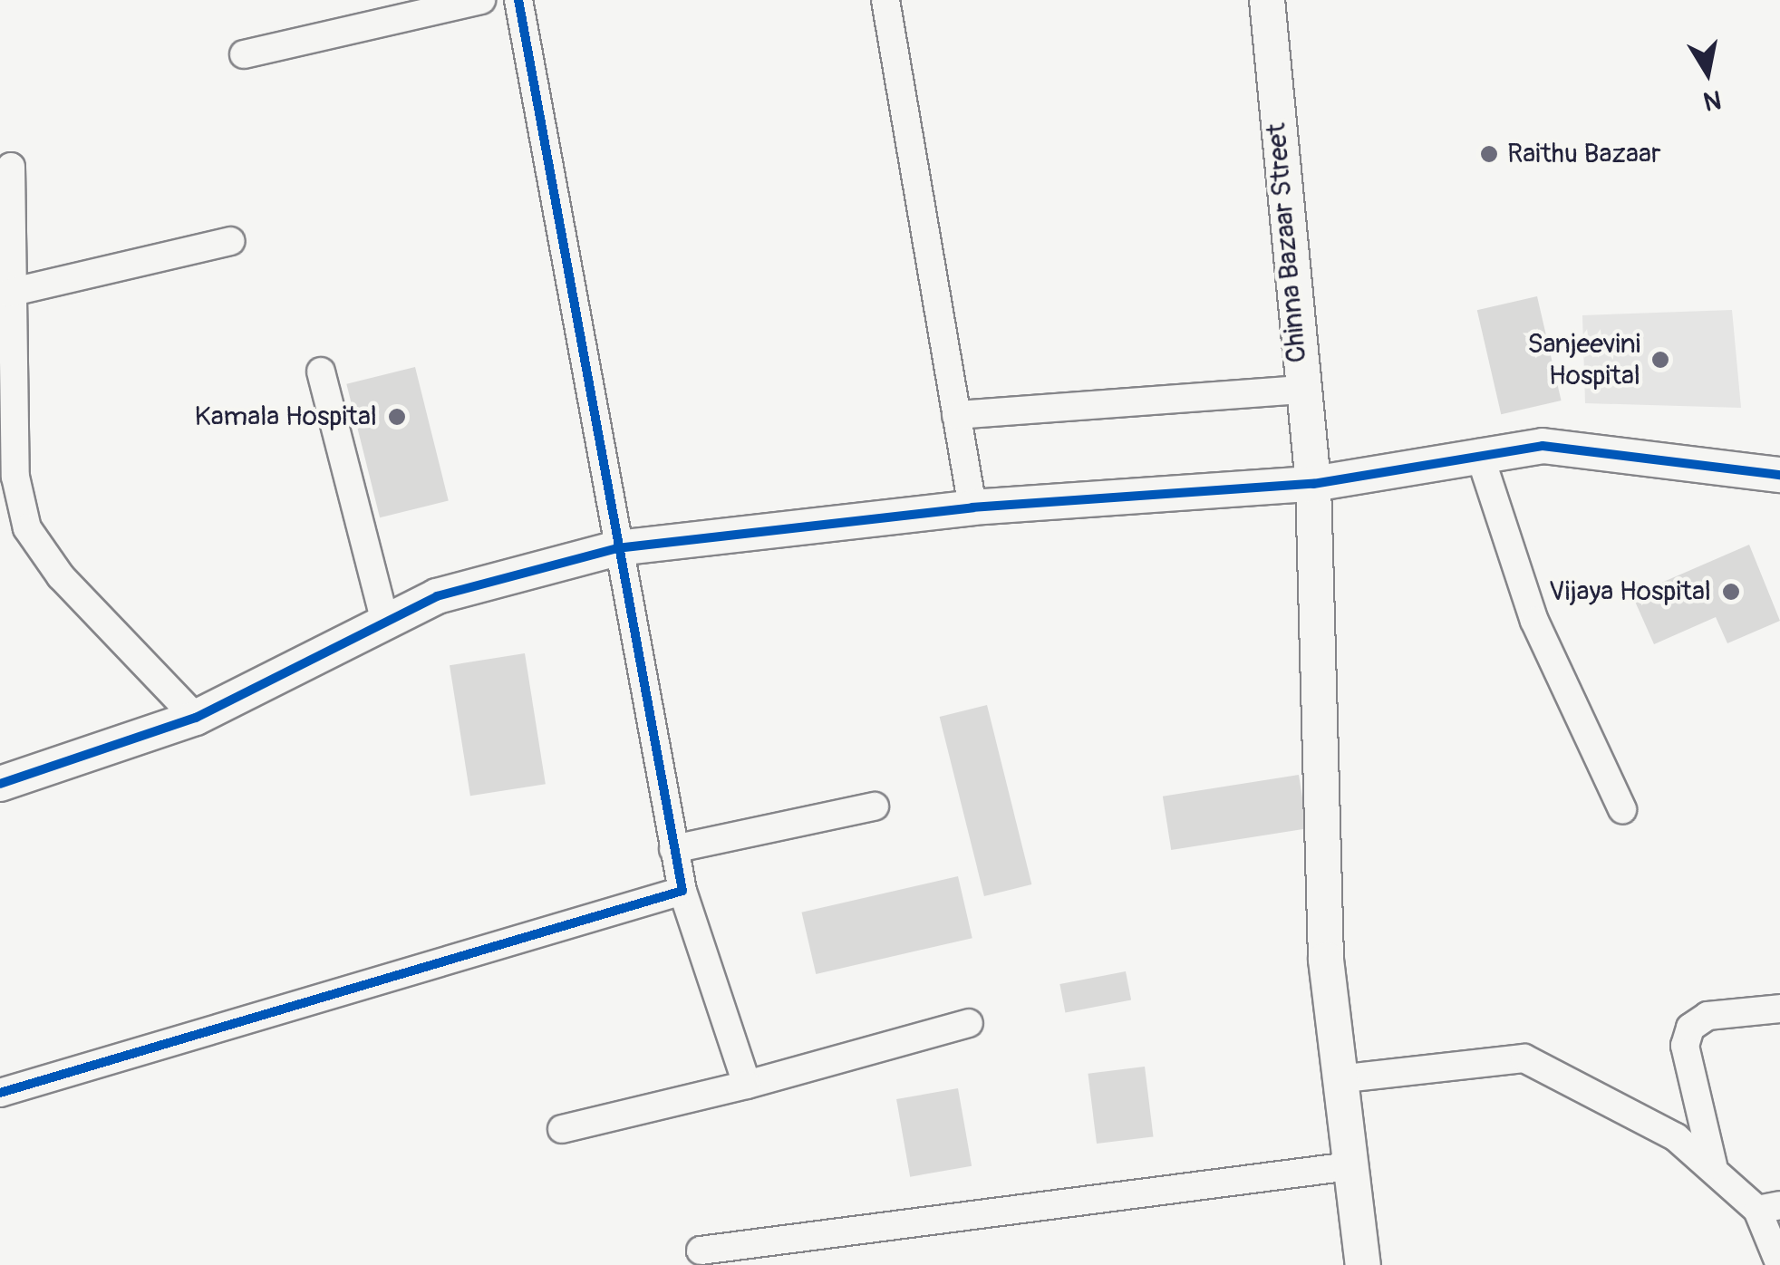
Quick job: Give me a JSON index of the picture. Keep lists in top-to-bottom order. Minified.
{"streets":{"street":["Chinna Bazaar Street"]},"places":["Raithu Bazaar","Sanjeevini Hospital","Kamala Hospital","Vijaya Hospital"],"north":"bottom"}
